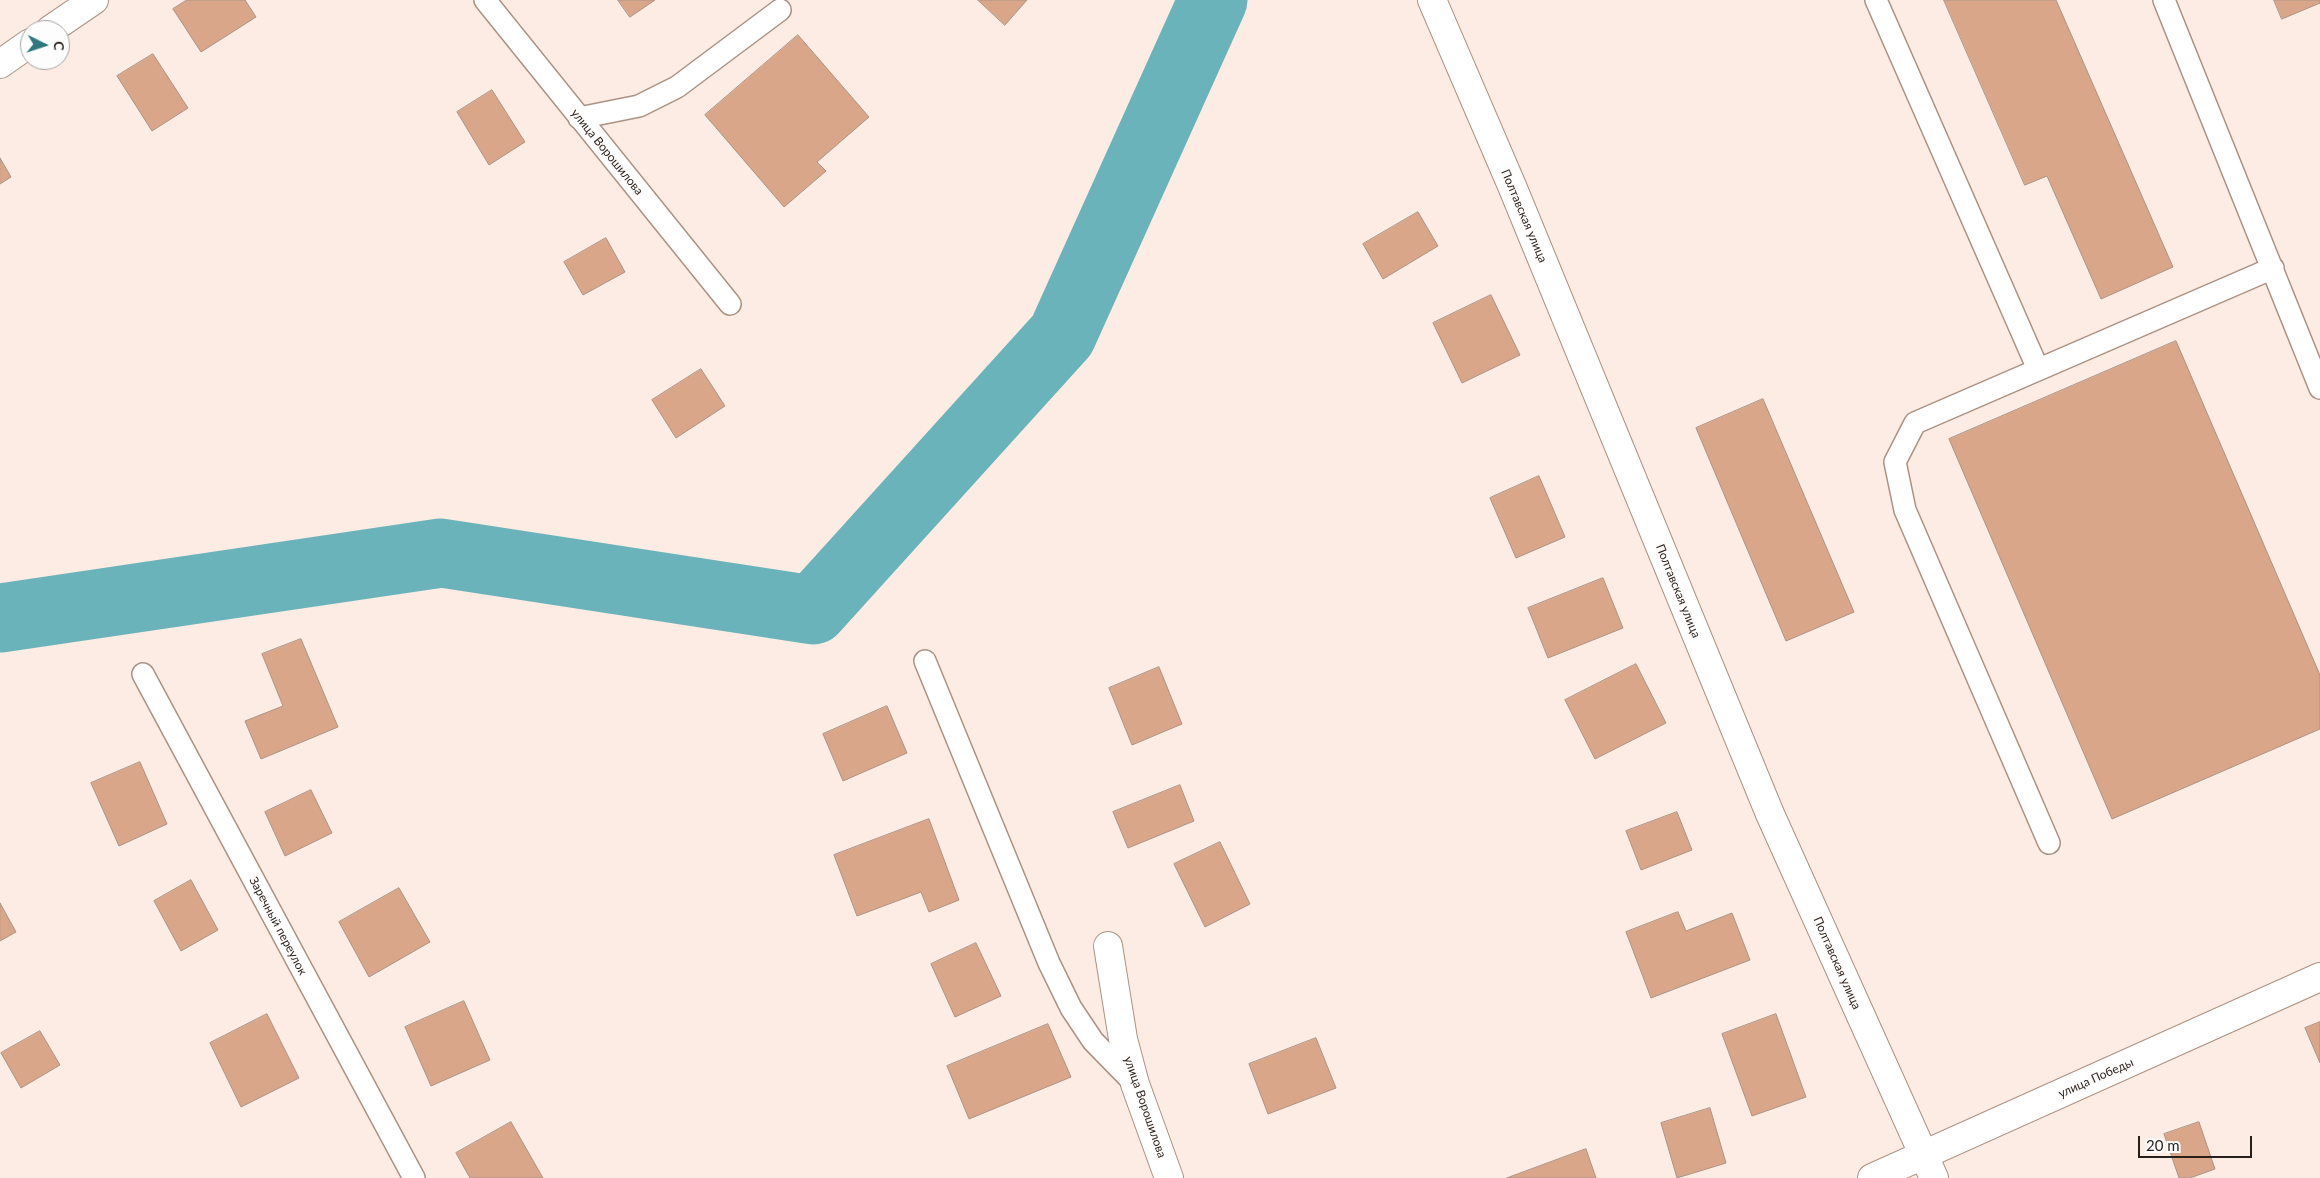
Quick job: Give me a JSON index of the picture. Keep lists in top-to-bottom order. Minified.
{"streets":{"street":["улица Ворошилова","Полтавская улица","улица Победы"],"lane":["Заречный переулок"]},"crossings":[["Полтавская улица","улица Победы"]],"scale_bar":"20 m","north":"right"}
